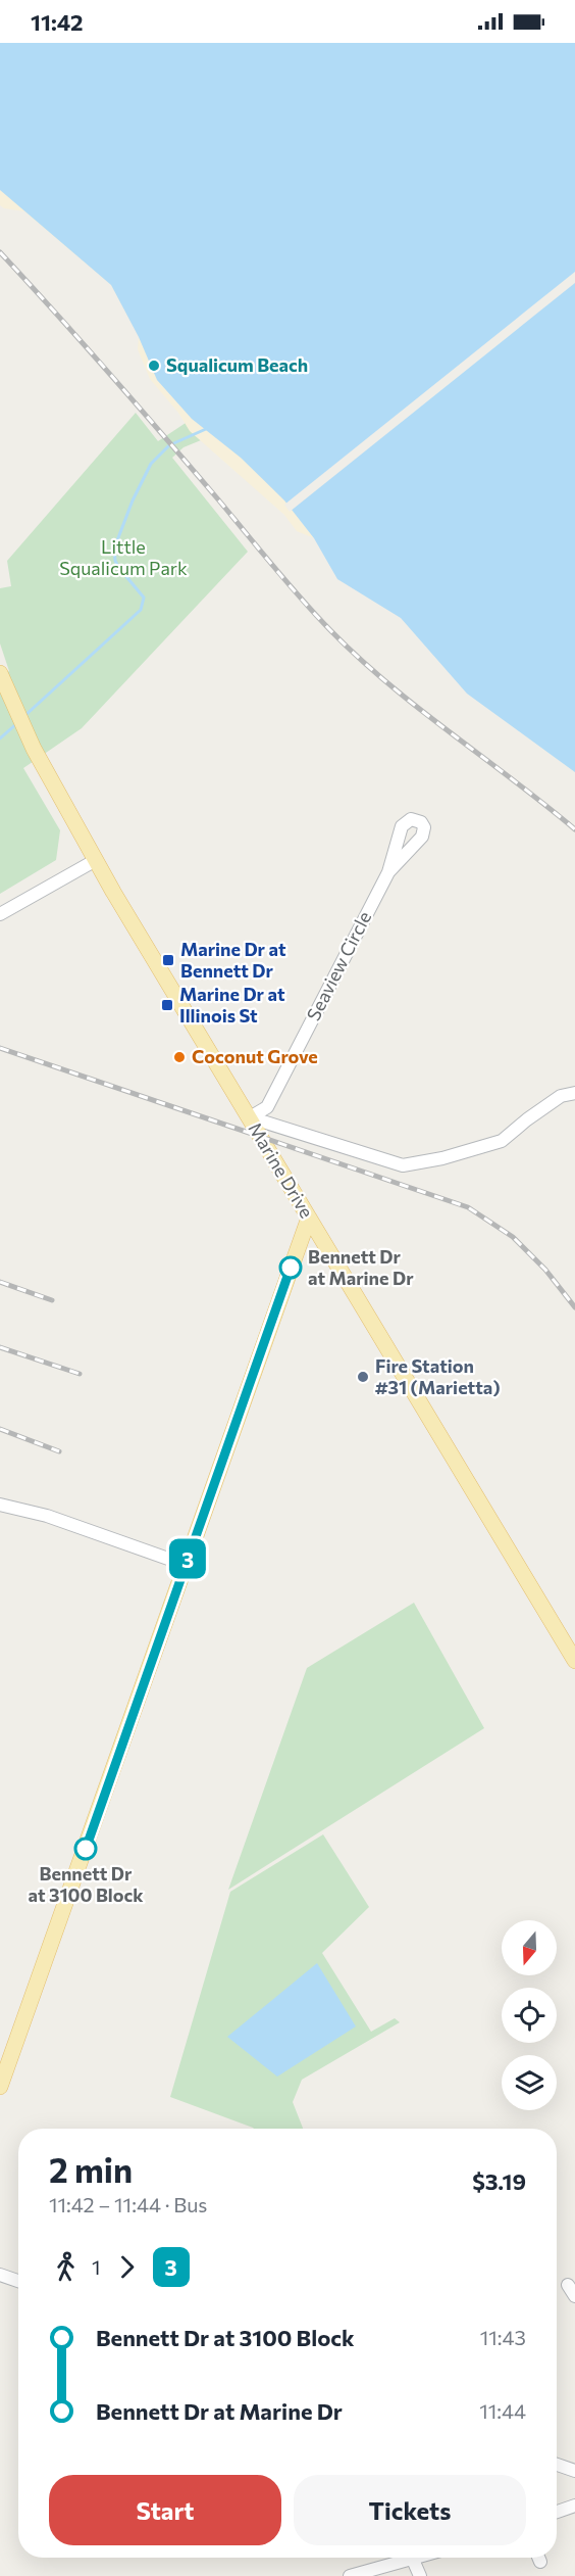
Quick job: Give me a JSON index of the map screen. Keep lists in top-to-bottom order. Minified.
{"streets":{"main road":["Marine Drive"],"street":["Seaview Circle"]},"crossings":[["Seaview Circle","Marine Drive"]],"parks":["Little Squalicum Park"],"places":{"other":["Squalicum Beach","Coconut Grove","Bennett Dr at Marine Dr","Fire Station #31 (Marietta)","Bennett Dr at 3100 Block"],"transit":["Marine Dr at Bennett Dr","Marine Dr at Illinois St"]},"lines":["bus line 3"],"north":"bottom","page":{"status":"11:42","on_map":"3","heading":["2 min","11:42 – 11:44 · Bus","$3.19"],"legs":["1","3"],"list":[{"name":"Bennett Dr at 3100 Block","value":"11:43"},{"name":"Bennett Dr at Marine Dr","value":"11:44"}],"buttons":["Start","Tickets"]}}
